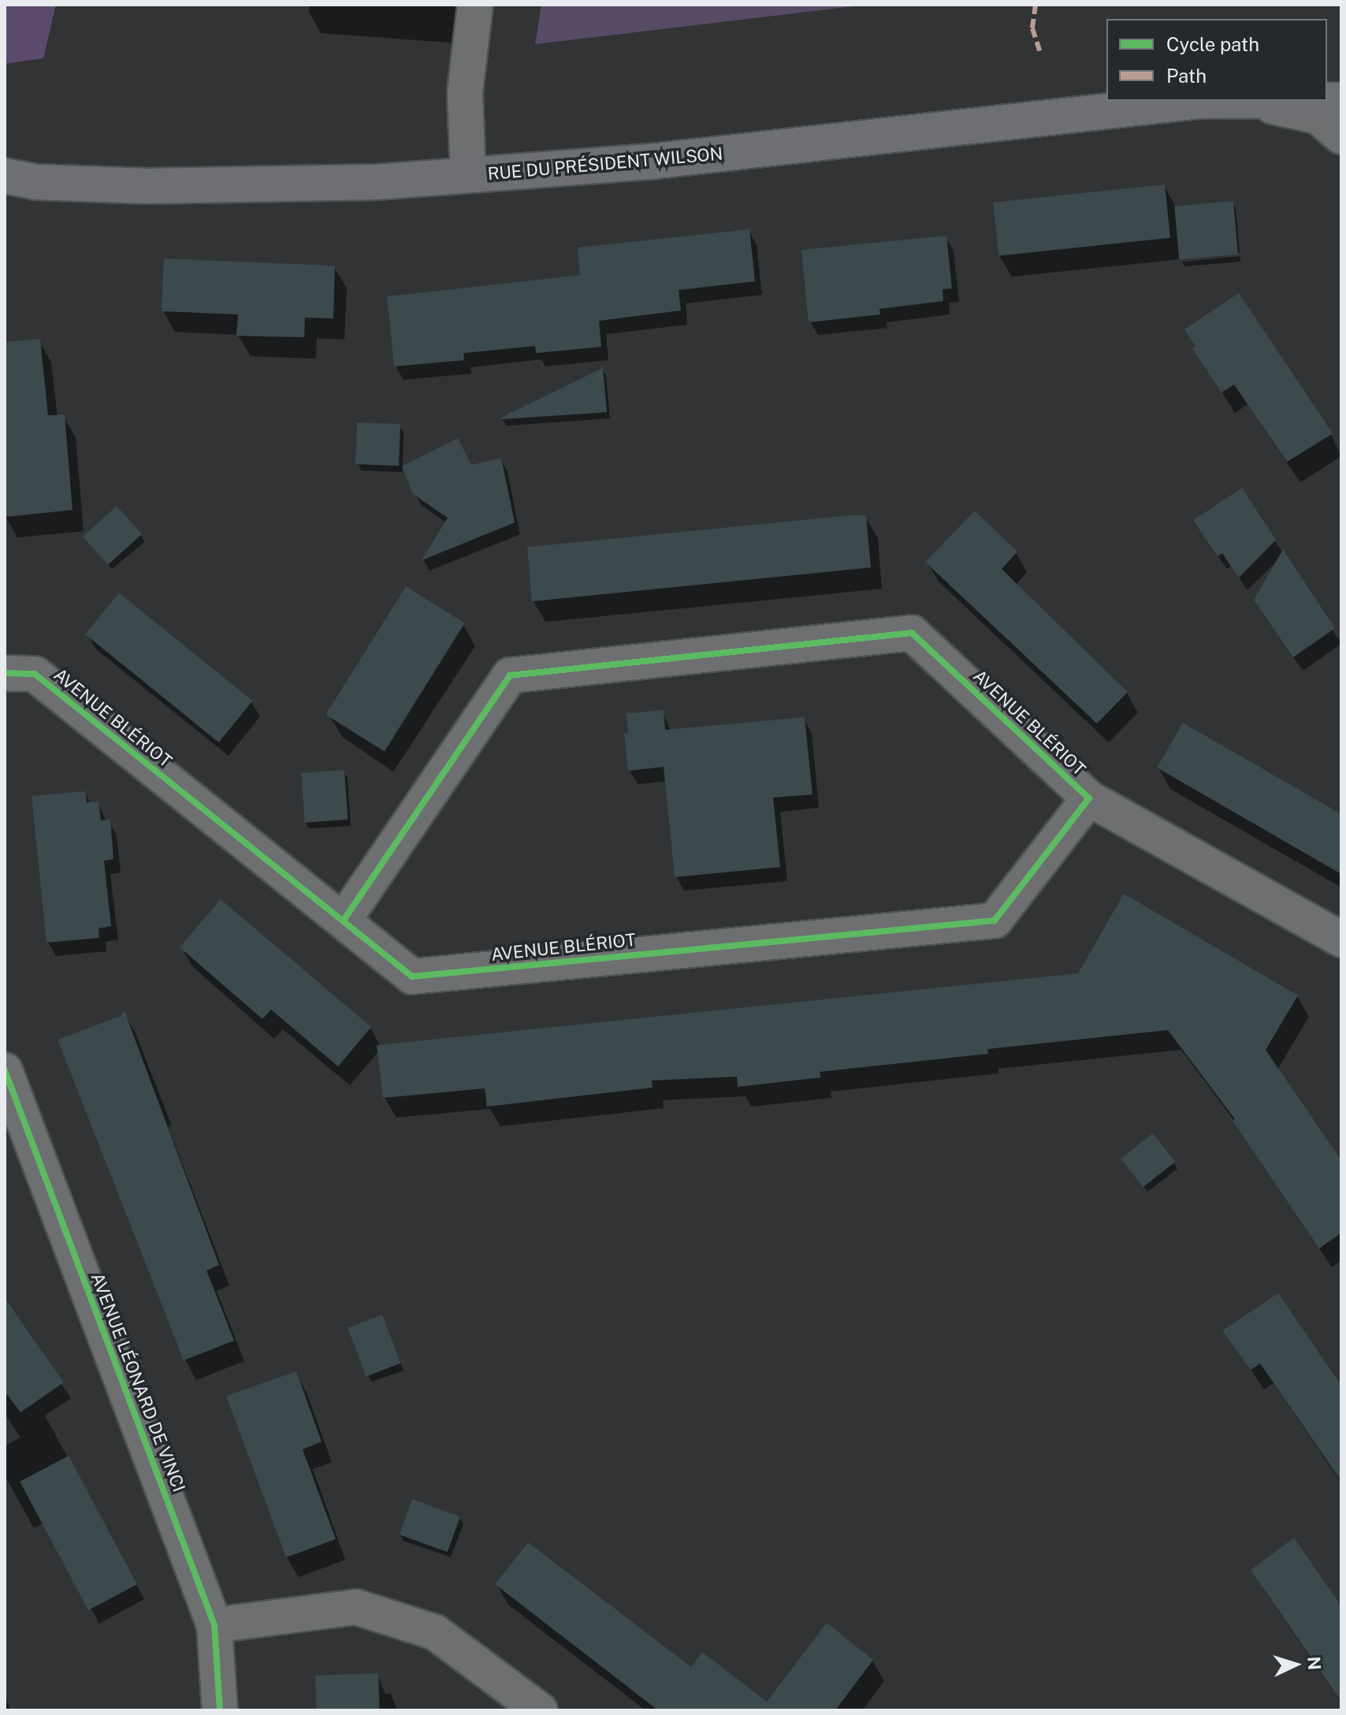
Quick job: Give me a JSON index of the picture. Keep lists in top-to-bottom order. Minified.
{"streets":{"main road":["RUE DU PRÉSIDENT WILSON"],"street":["AVENUE BLÉRIOT","AVENUE LÉONARD DE VINCI"]},"legend":["Cycle path","Path"],"north":"right"}
